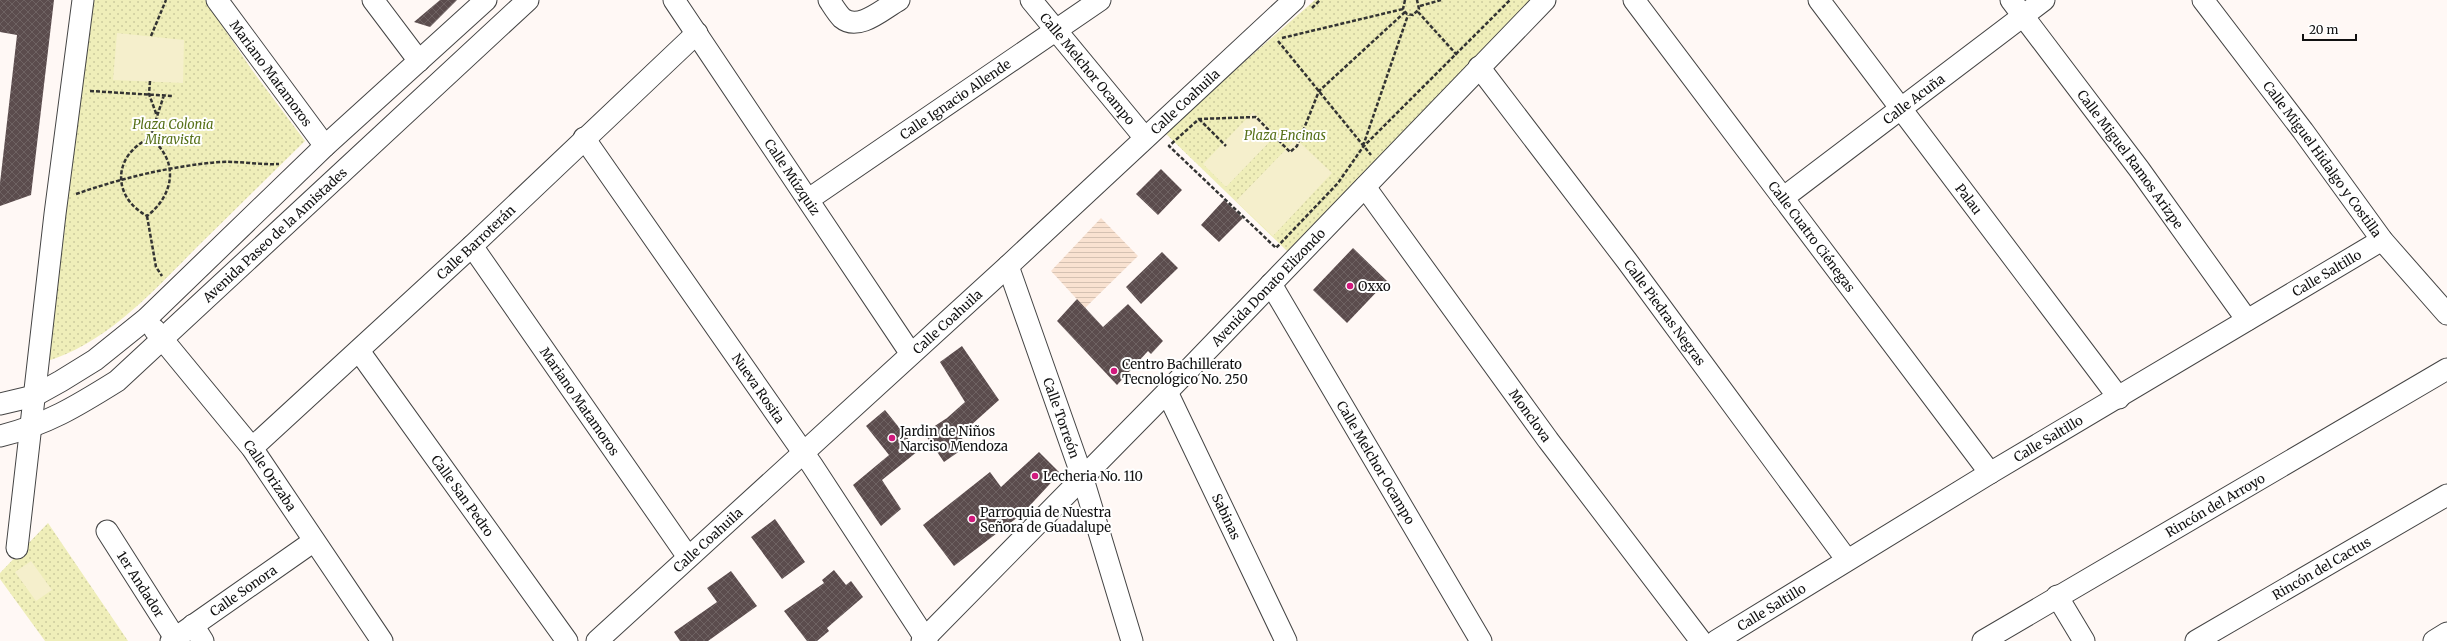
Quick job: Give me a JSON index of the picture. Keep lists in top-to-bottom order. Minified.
{"streets":{"street":["Calle Melchor Ocampo","Mariano Matamoros","Calle Acuña","Calle Ignacio Allende","Calle Coahuila","Calle Miguel Ramos Arizpe","Calle Miguel Hidalgo y Costilla","Calle Múzquiz","Palau","Avenida Paseo de la Amistades","Calle Cuatro Ciénegas","Calle Barroterán","Calle Saltillo","Avenida Donato Elizondo","Calle Piedras Negras","Nueva Rosita","Monclova","Calle Torreón","Calle Orizaba","Calle San Pedro","Rincón del Arroyo","Sabinas","Rincón del Cactus","1er Andador","Calle Sonora"]},"crossings":[["Calle Melchor Ocampo","Calle Ignacio Allende"],["Calle Melchor Ocampo","Calle Coahuila"],["Calle Melchor Ocampo","Avenida Donato Elizondo"],["Mariano Matamoros","Calle Coahuila"],["Mariano Matamoros","Avenida Paseo de la Amistades"],["Mariano Matamoros","Calle Barroterán"],["Calle Acuña","Calle Miguel Ramos Arizpe"],["Calle Acuña","Palau"],["Calle Acuña","Calle Cuatro Ciénegas"],["Calle Ignacio Allende","Calle Múzquiz"],["Calle Coahuila","Calle Múzquiz"],["Calle Coahuila","Nueva Rosita"],["Calle Coahuila","Calle Torreón"],["Calle Miguel Ramos Arizpe","Calle Saltillo"],["Calle Miguel Hidalgo y Costilla","Calle Saltillo"],["Calle Múzquiz","Calle Barroterán"],["Palau","Calle Saltillo"],["Avenida Paseo de la Amistades","Calle Orizaba"],["Calle Cuatro Ciénegas","Calle Saltillo"],["Calle Barroterán","Nueva Rosita"],["Calle Barroterán","Calle Orizaba"],["Calle Barroterán","Calle San Pedro"],["Calle Saltillo","Calle Piedras Negras"],["Avenida Donato Elizondo","Calle Piedras Negras"],["Avenida Donato Elizondo","Nueva Rosita"],["Avenida Donato Elizondo","Monclova"],["Avenida Donato Elizondo","Calle Torreón"],["Avenida Donato Elizondo","Sabinas"],["Calle Orizaba","Calle Sonora"],["1er Andador","Calle Sonora"]],"parks":["Plaza Colonia Miravista","Plaza Encinas"],"places":["Oxxo","Centro Bachillerato Tecnologico No. 250","Jardin de Niños Narciso Mendoza","Lecheria No. 110","Parroquia de Nuestra Señora de Guadalupe"],"scale_bar":"20 m"}
